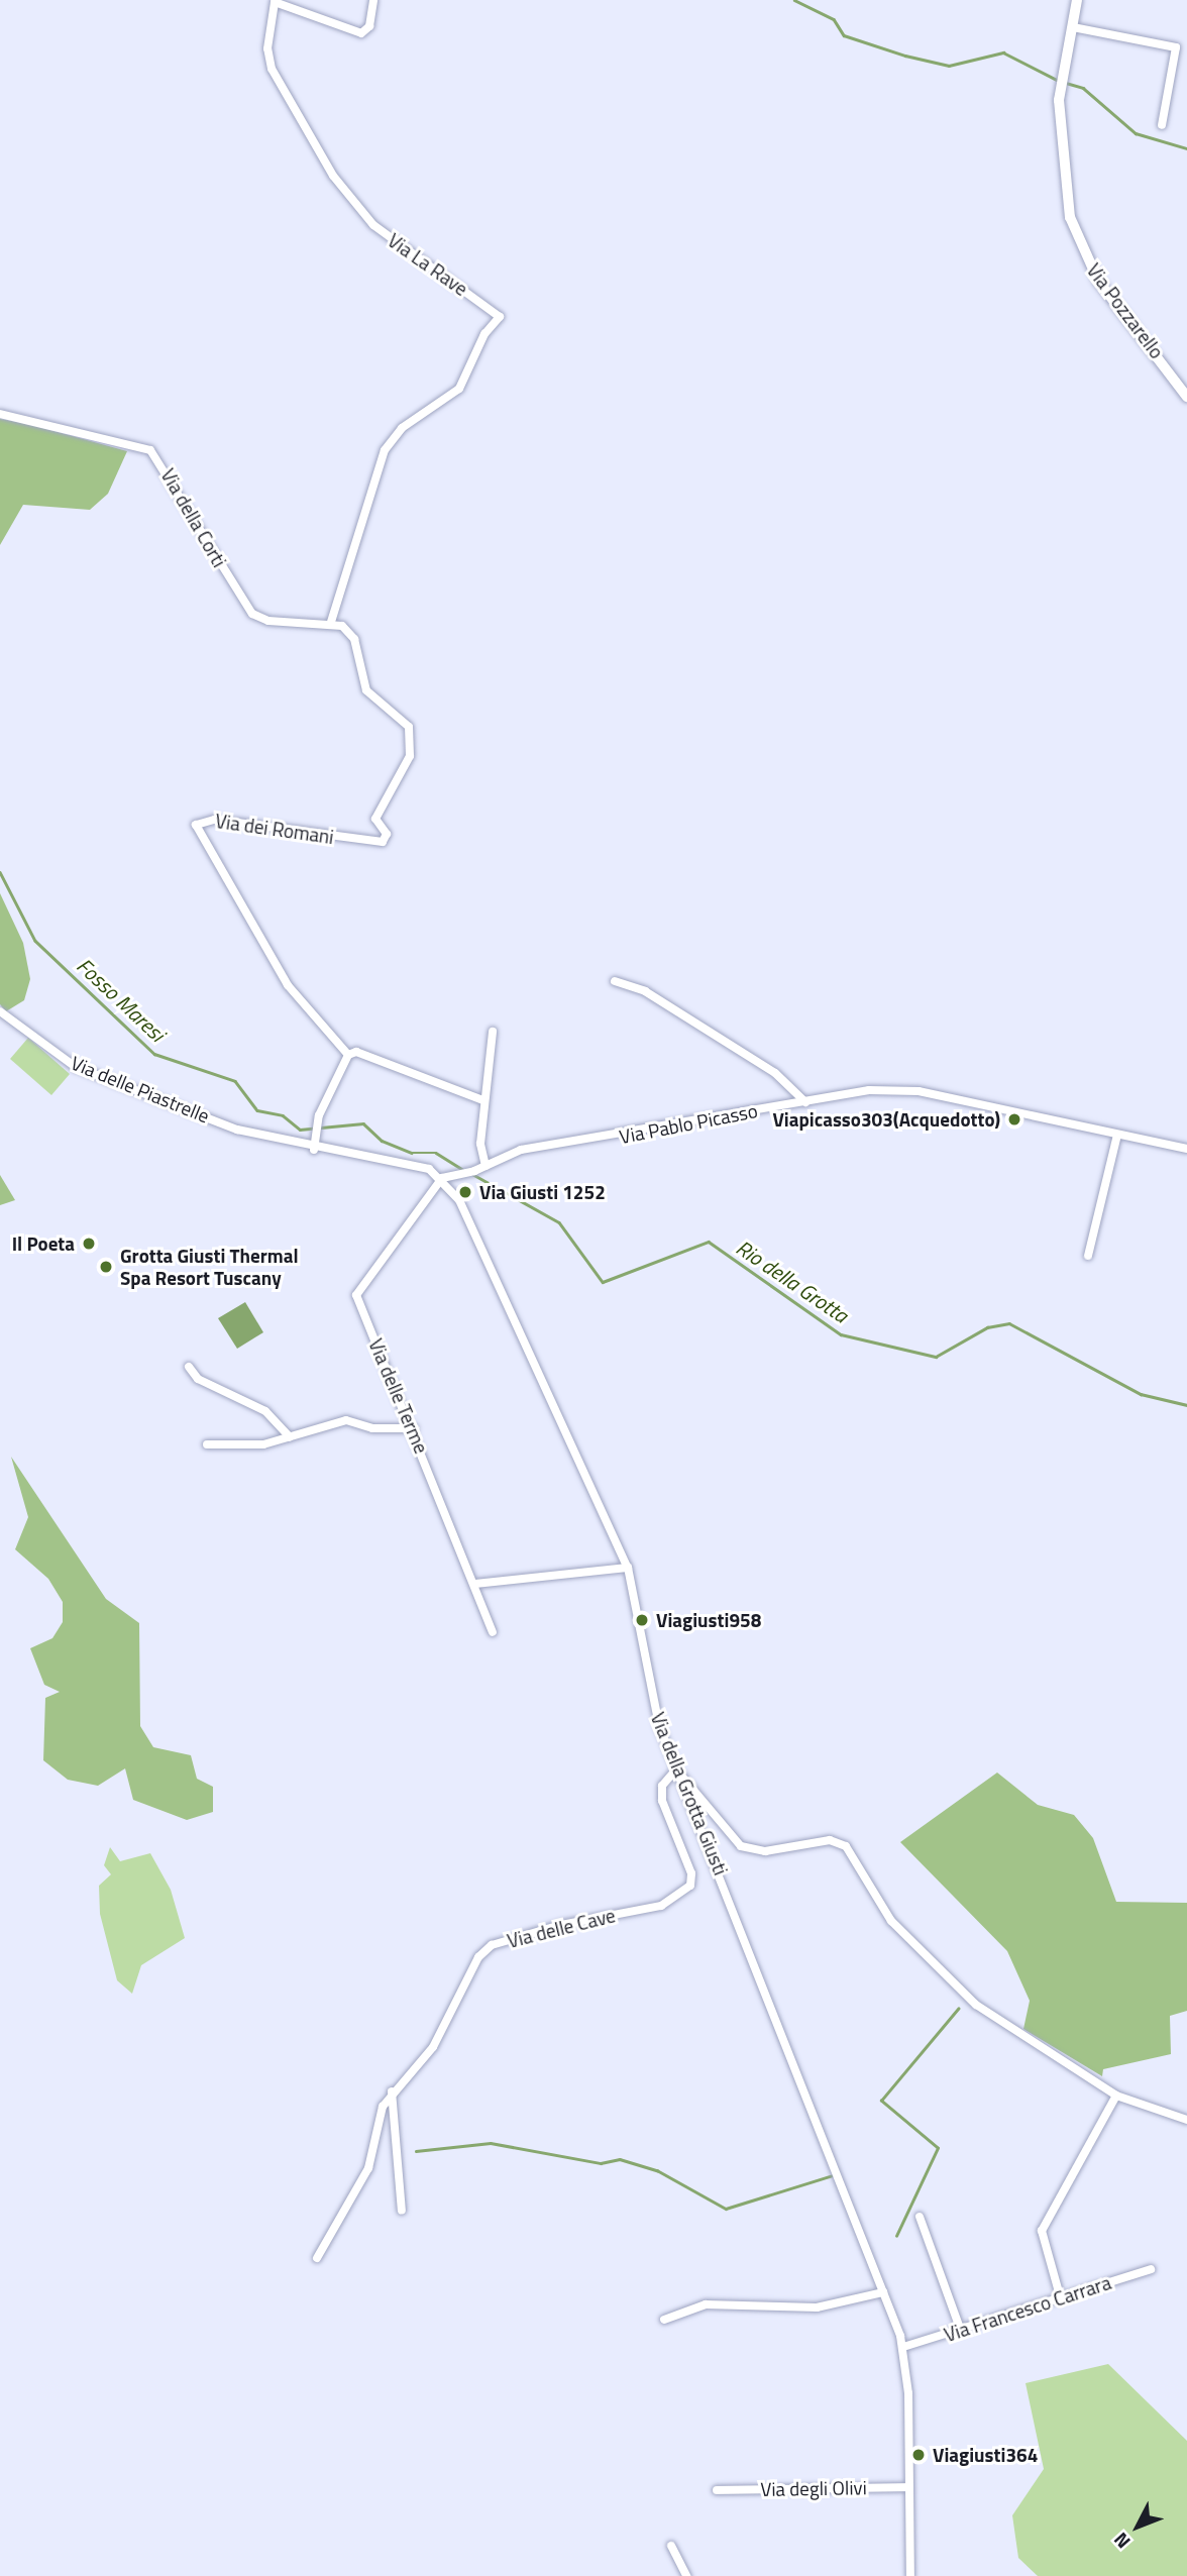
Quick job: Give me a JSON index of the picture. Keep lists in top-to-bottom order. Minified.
{"streets":{"street":["Via La Rave","Via Pozzarello","Via della Corti","Via dei Romani","Via delle Piastrelle","Via Pablo Picasso","Via delle Terme","Via della Grotta Giusti","Via delle Cave","Via Francesco Carrara","Via degli Olivi"]},"crossings":[["Via La Rave","Via della Corti"],["Via La Rave","Via dei Romani"],["Via della Corti","Via dei Romani"],["Via Pablo Picasso","Via delle Terme"],["Via Pablo Picasso","Via della Grotta Giusti"],["Via delle Terme","Via della Grotta Giusti"],["Via della Grotta Giusti","Via delle Cave"],["Via della Grotta Giusti","Via Francesco Carrara"],["Via della Grotta Giusti","Via degli Olivi"]],"water":["Fosso Maresi","Rio della Grotta"],"places":["Viapicasso303(Acquedotto)","Via Giusti 1252","Il Poeta","Grotta Giusti Thermal Spa Resort Tuscany","Viagiusti958","Viagiusti364"],"north":"bottom left"}
